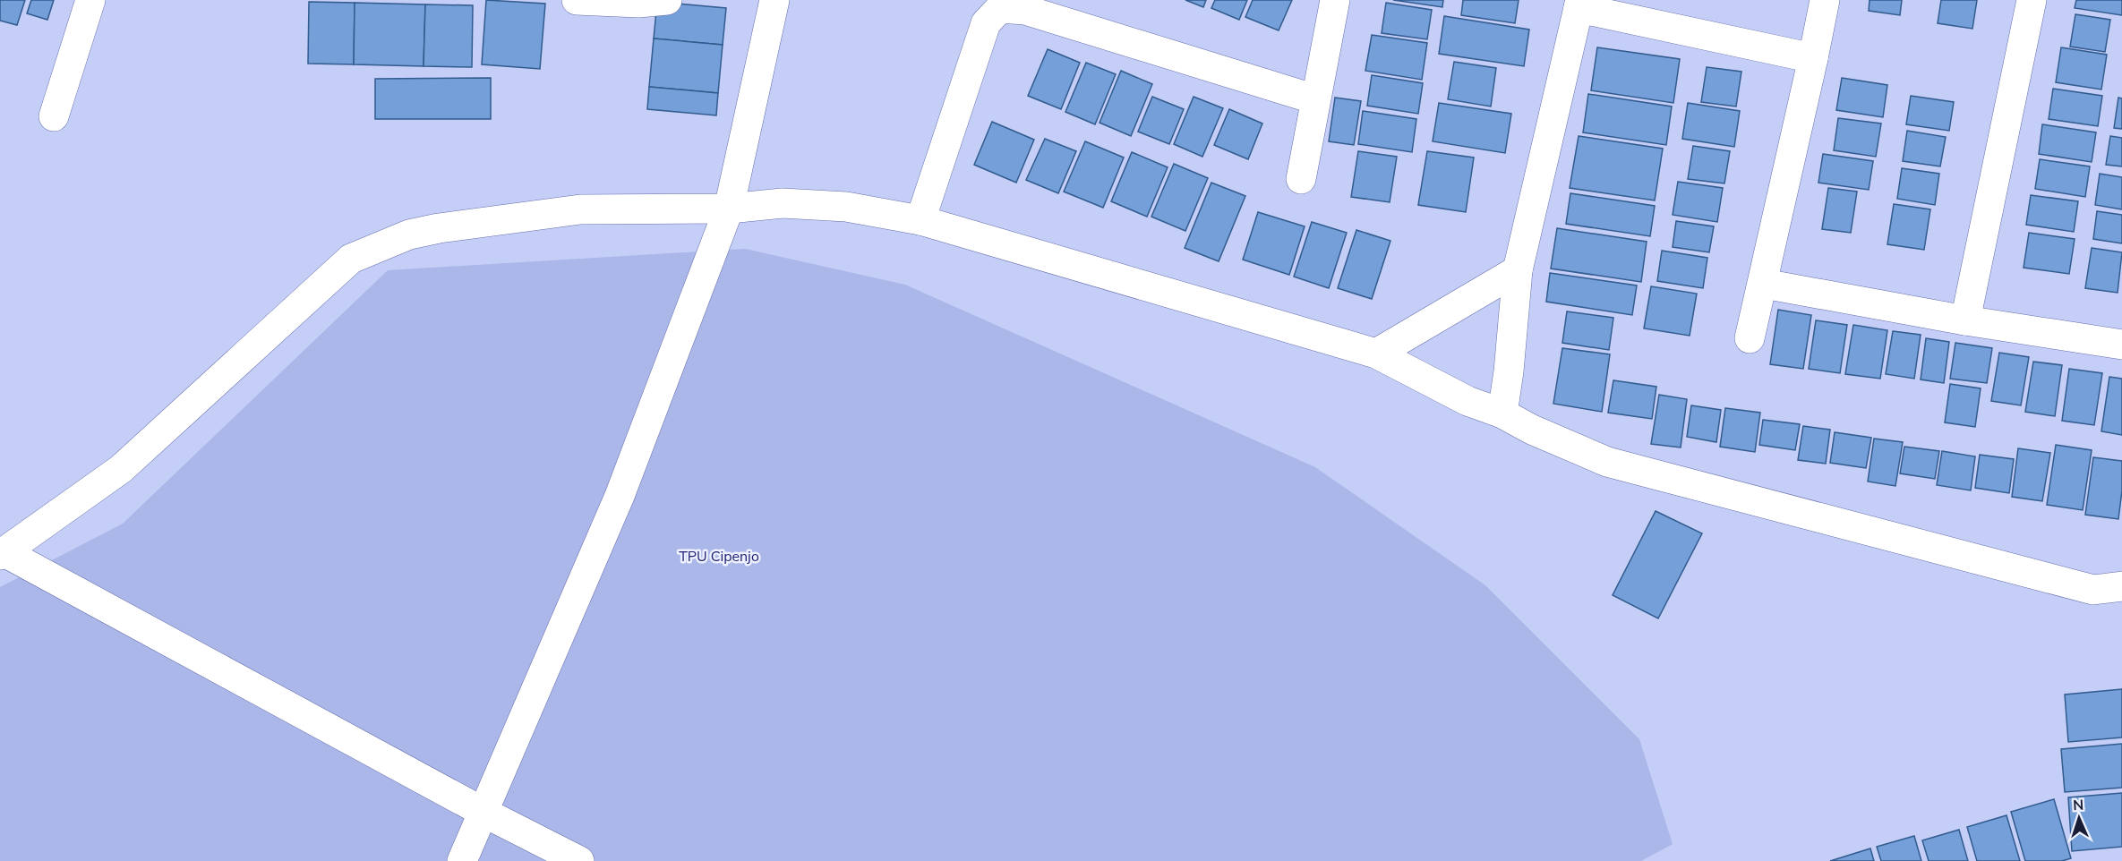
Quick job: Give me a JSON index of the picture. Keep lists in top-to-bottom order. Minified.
{"parks":["TPU Cipenjo"],"north":"top"}
